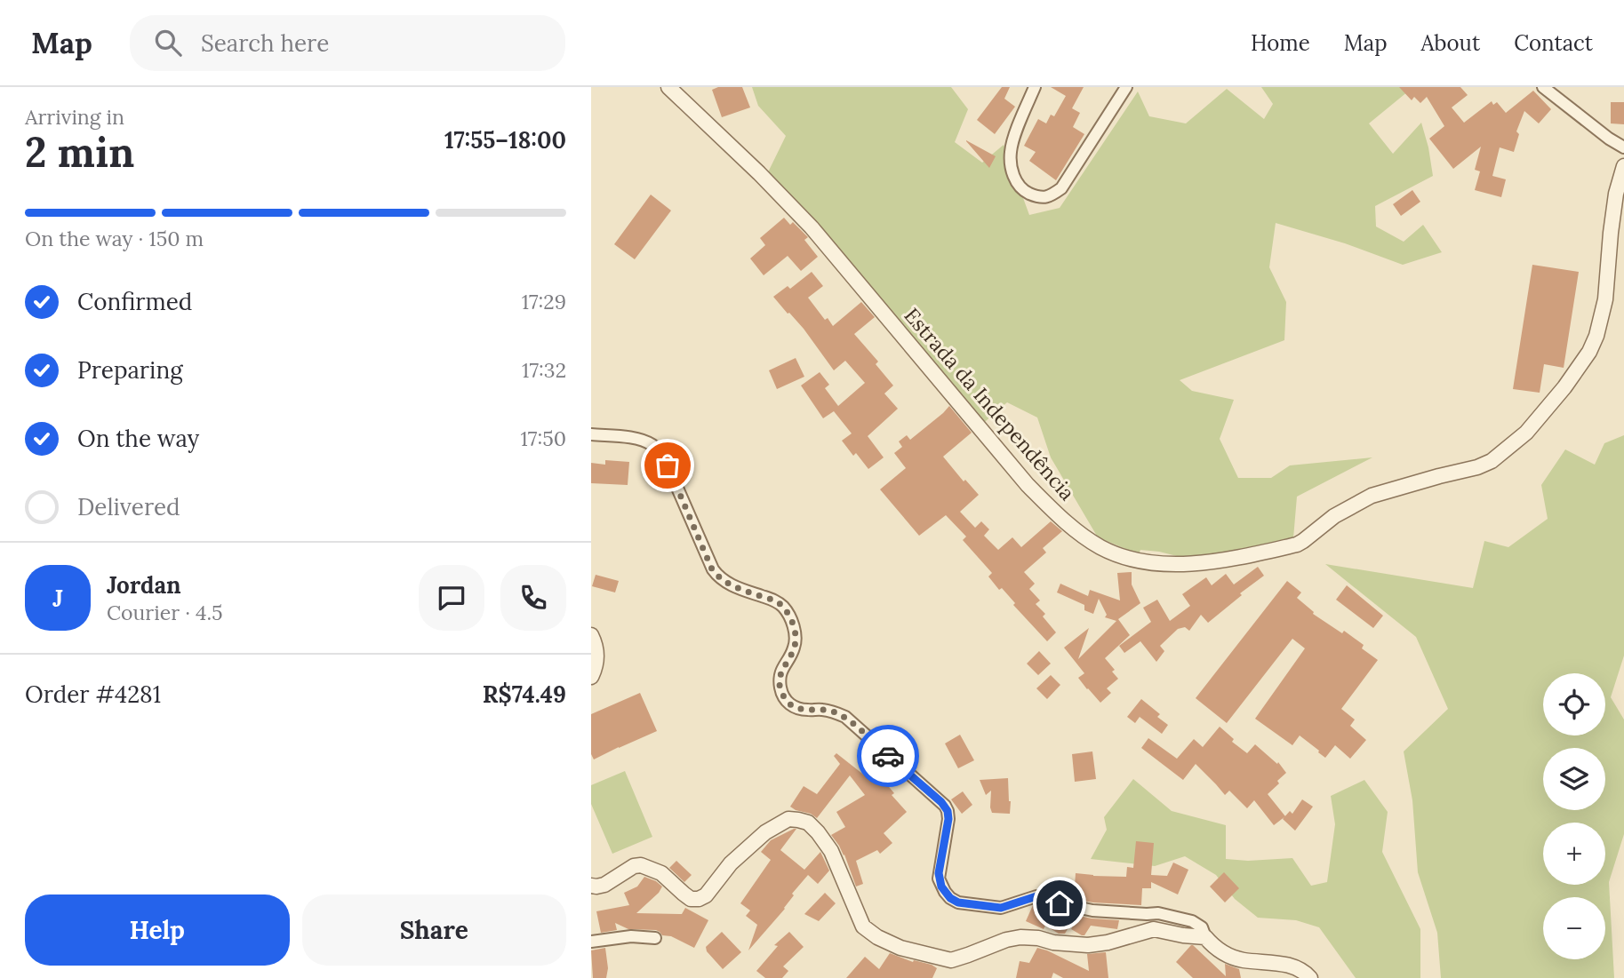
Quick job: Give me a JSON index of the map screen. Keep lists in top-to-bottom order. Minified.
{"streets":{"street":["Estrada da Independência"]},"page":{"header":"Map","search":"Search here","nav":["Home","Map","About","Contact"],"heading":["2 min","Arriving in","17:55–18:00"],"panel":["Jordan","Courier · 4.5","Order #4281","R$74.49"],"bar":"On the way · 150 m","list":[["Confirmed","17:29"],["Preparing","17:32"],["On the way","17:50"],"Delivered"],"round":"J","map_buttons":["+","−"],"buttons":["Help","Share"]}}
